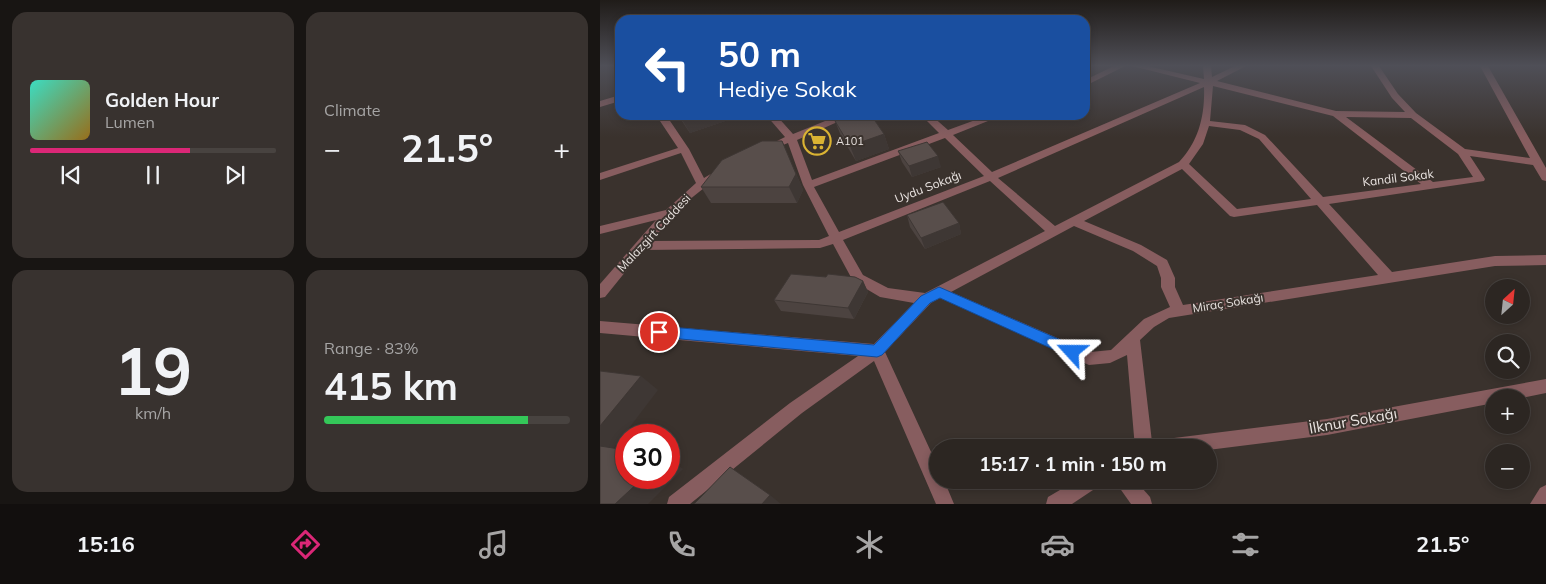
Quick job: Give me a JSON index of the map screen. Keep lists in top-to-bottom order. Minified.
{"streets":{"street":["Kandil Sokak","Uydu Sokağı","Malazgirt Caddesi","Miraç Sokağı","İlknur Sokağı"]},"crossings":[["Uydu Sokağı","Malazgirt Caddesi"]],"places":{"supermarket":["A101"]},"north":"top right","page":{"tile":["Climate",["19","km/h"],["Range · 83%","415 km"]],"turn":["50 m","Hediye Sokak"],"song":["Golden Hour","Lumen"],"heat":["−","21.5°","+"],"map_buttons":["+","−"],"limit":"30","trip":"15:17 · 1 min · 150 m","tabs":["15:16","21.5°"]}}
